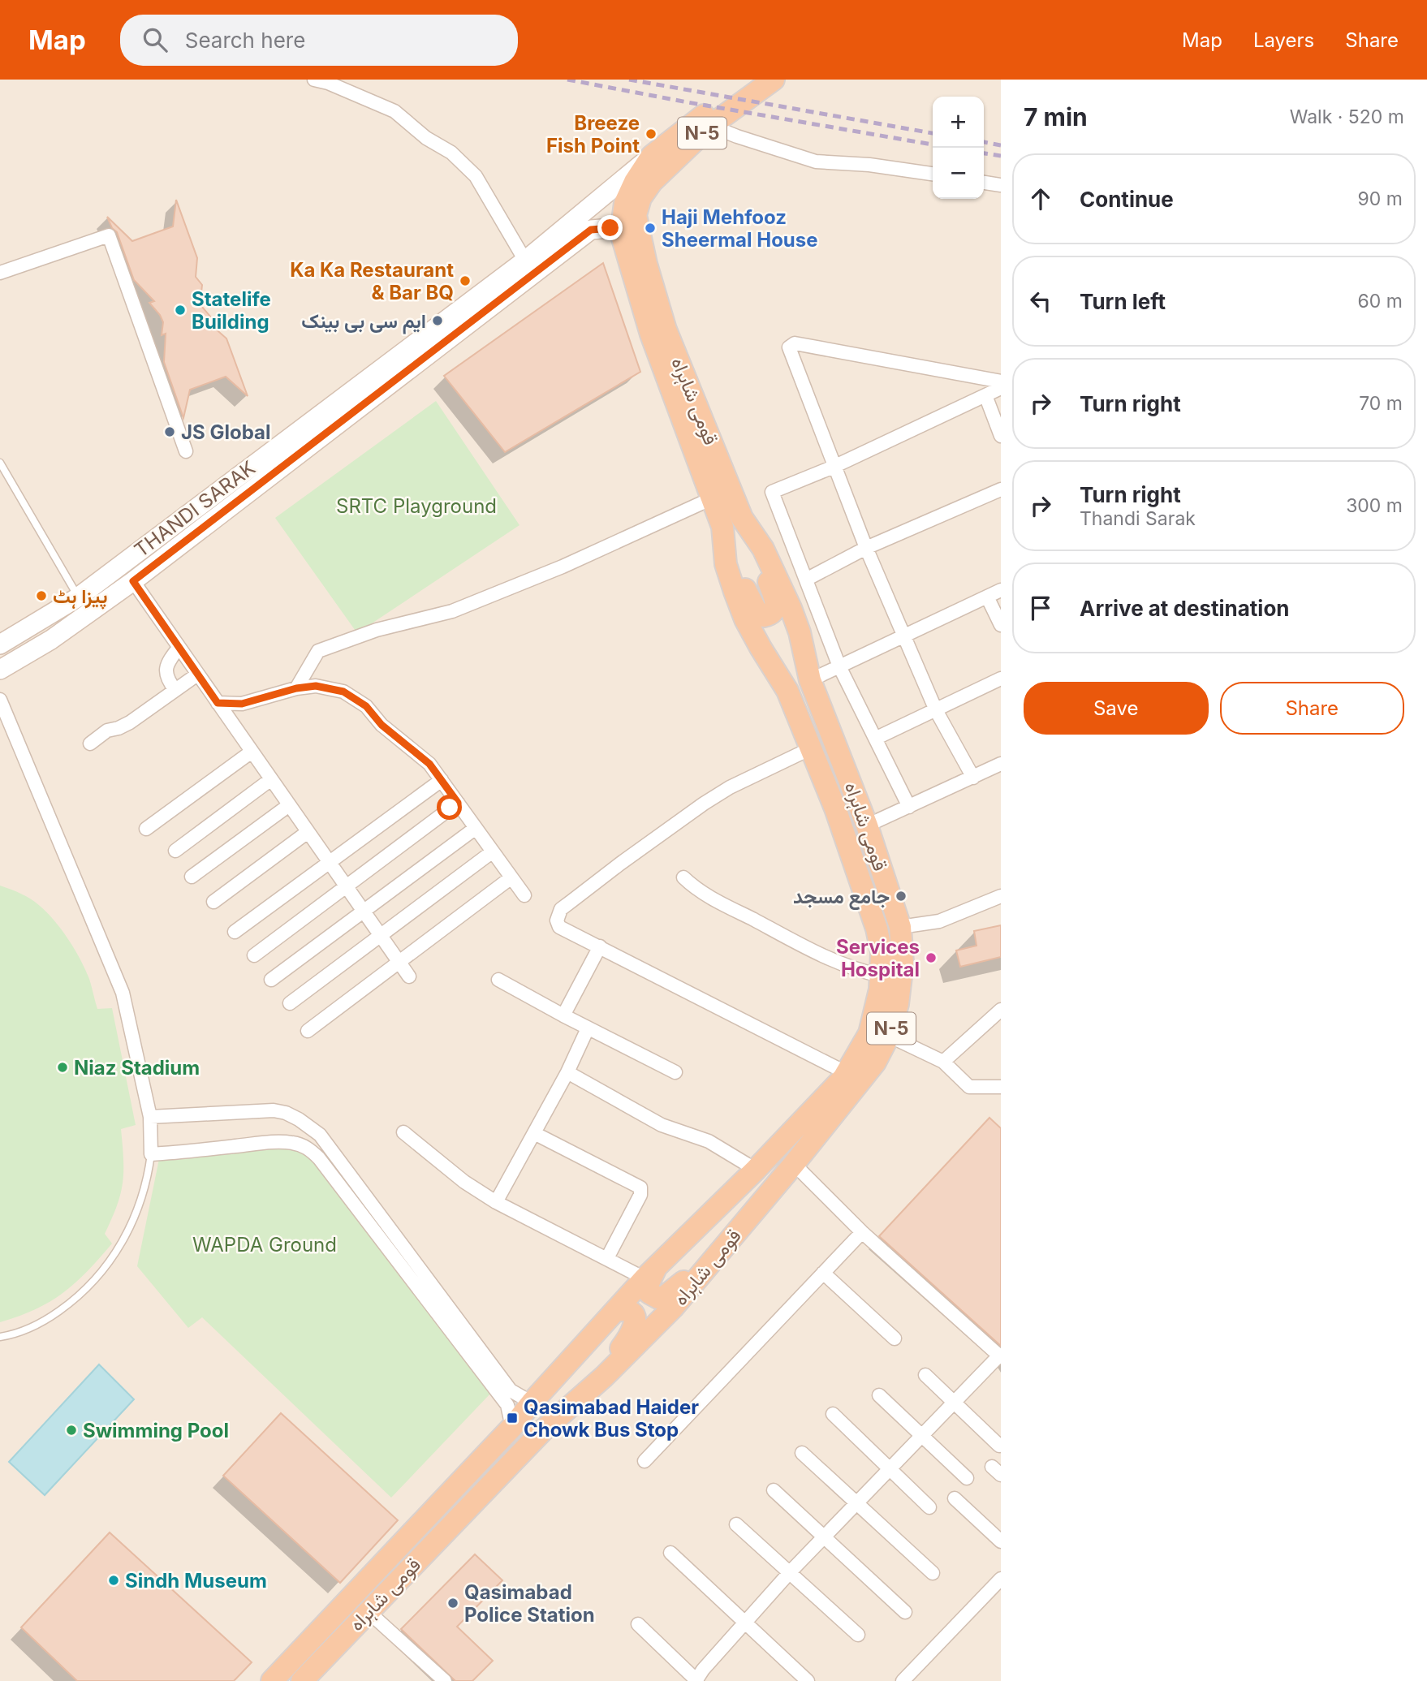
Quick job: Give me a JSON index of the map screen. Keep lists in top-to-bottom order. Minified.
{"streets":{"highway":["N-5","قومی شاہراہ"],"main road":["THANDI SARAK"]},"crossings":[["قومی شاہراہ","THANDI SARAK"]],"parks":["SRTC Playground","WAPDA Ground"],"places":{"other":["Breeze Fish Point","Haji Mehfooz Sheermal House","Ka Ka Restaurant & Bar BQ","Statelife Building","ایم سی بی بینک","JS Global","پیزا ہٹ","جامع مسجد","Services Hospital","Niaz Stadium","Swimming Pool","Sindh Museum","Qasimabad Police Station"],"transit":["Qasimabad Haider Chowk Bus Stop"]},"page":{"header":"Map","search":"Search here","nav":["Map","Layers","Share"],"heading":["7 min","Walk · 520 m"],"map_buttons":["+","−"],"list":[["Continue","90 m"],["Turn left","60 m"],["Turn right","70 m"],["Turn right","Thandi Sarak","300 m"],"Arrive at destination"],"buttons":["Save","Share"]}}
